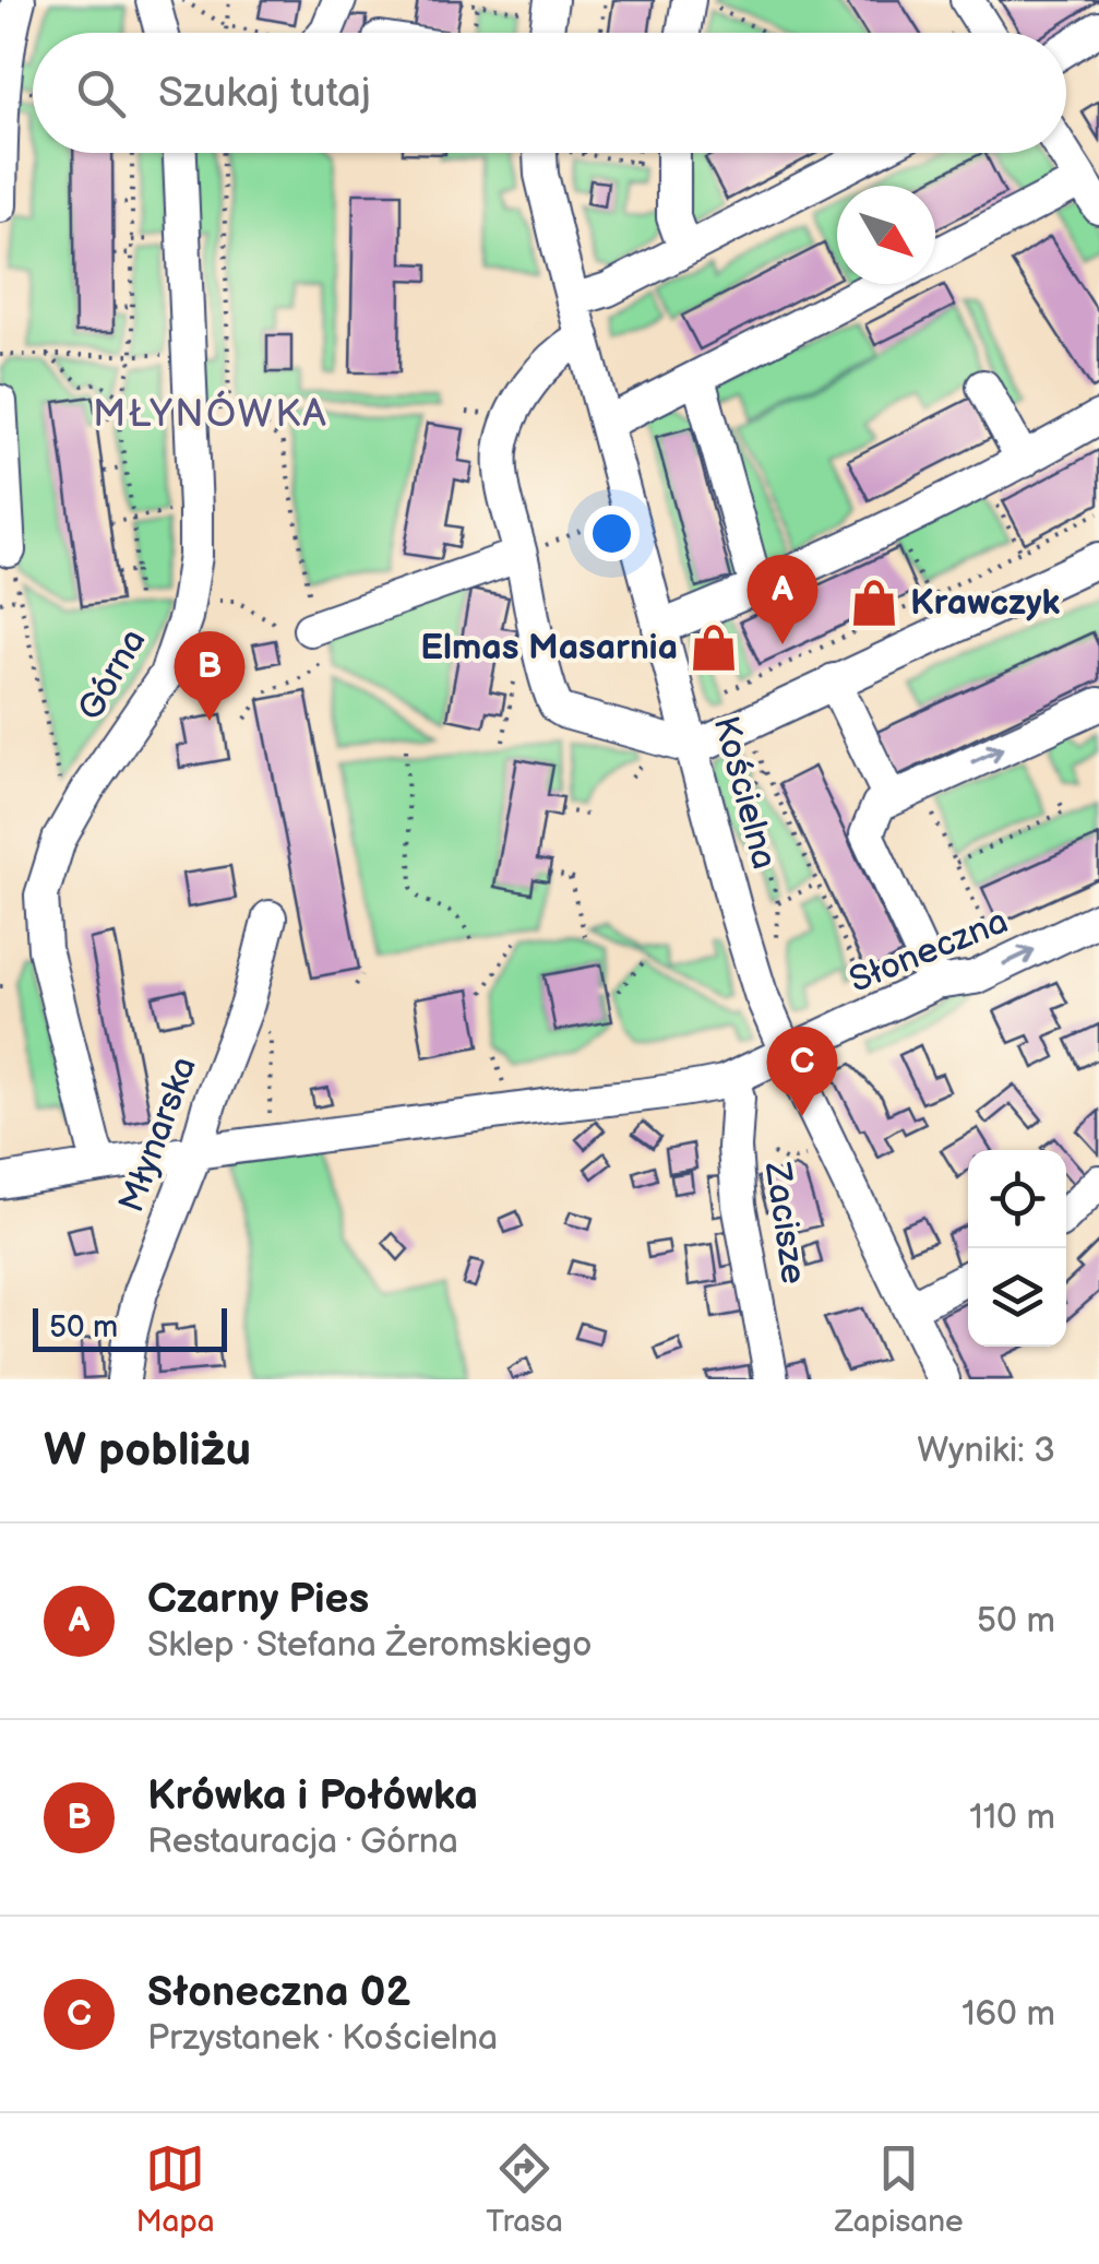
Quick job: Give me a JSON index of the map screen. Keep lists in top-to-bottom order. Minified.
{"streets":{"street":["Górna","Kościelna","Słoneczna","Młynarska","Zacisze"]},"crossings":[["Górna","Słoneczna"],["Kościelna","Słoneczna"],["Słoneczna","Młynarska"],["Słoneczna","Zacisze"]],"districts":["MŁYNÓWKA"],"places":{"shop":["Krawczyk","Elmas Masarnia"]},"scale_bar":"50 m","north":"bottom right","page":{"search":"Szukaj tutaj","pins":["A","B","C"],"scale":"50 m","heading":["W pobliżu","Wyniki: 3"],"list":[{"mark":"A","name":"Czarny Pies","note":"Sklep · Stefana Żeromskiego","value":"50 m"},{"mark":"B","name":"Krówka i Połówka","note":"Restauracja · Górna","value":"110 m"},{"mark":"C","name":"Słoneczna 02","note":"Przystanek · Kościelna","value":"160 m"}],"nav":["Mapa","Trasa","Zapisane"]}}
